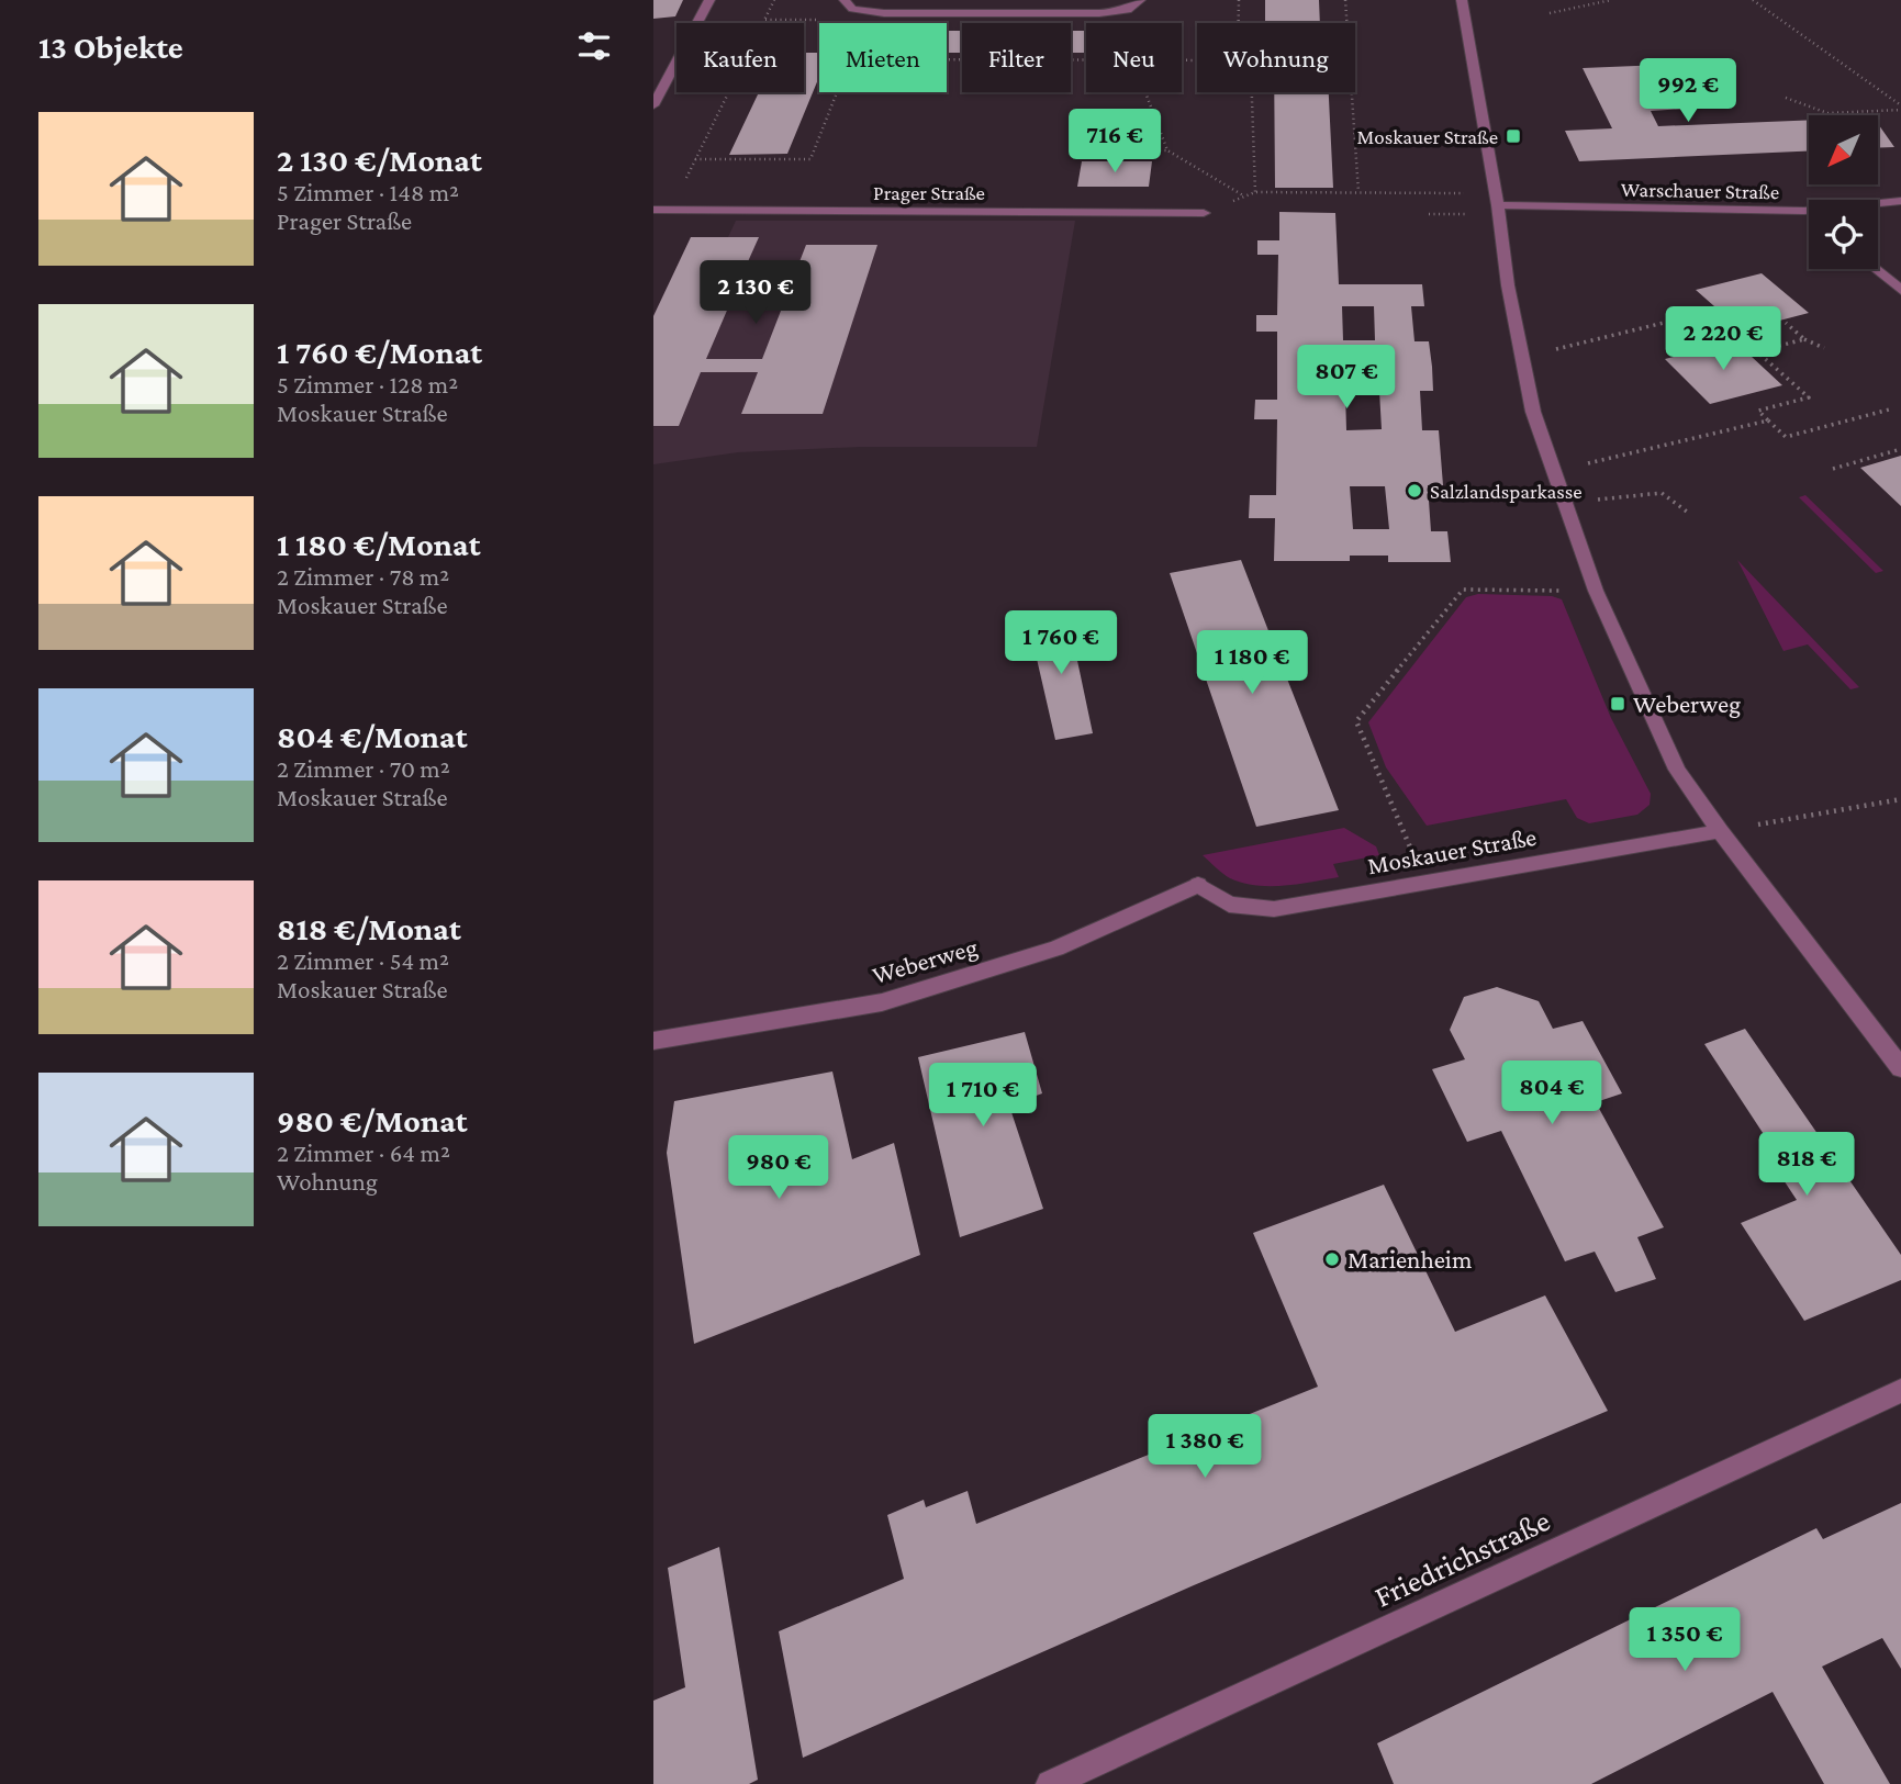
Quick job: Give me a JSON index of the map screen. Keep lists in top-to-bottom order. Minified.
{"streets":{"street":["Warschauer Straße","Prager Straße","Moskauer Straße","Weberweg","Friedrichstraße"]},"crossings":[["Moskauer Straße","Weberweg"]],"places":{"transit":["Moskauer Straße","Weberweg"],"other":["Salzlandsparkasse","Marienheim"]},"north":"bottom left","page":{"heading":"13 Objekte","chip":["Kaufen","Mieten","Filter","Neu","Wohnung"],"price":["992 €","716 €","2 130 €","2 220 €","807 €","1 760 €","1 180 €","804 €","1 710 €","818 €","980 €","1 380 €","1 350 €"],"list":[{"name":"2 130 €/Monat","note":"5 Zimmer · 148 m² · Prager Straße"},{"name":"1 760 €/Monat","note":"5 Zimmer · 128 m² · Moskauer Straße"},{"name":"1 180 €/Monat","note":"2 Zimmer · 78 m² · Moskauer Straße"},{"name":"804 €/Monat","note":"2 Zimmer · 70 m² · Moskauer Straße"},{"name":"818 €/Monat","note":"2 Zimmer · 54 m² · Moskauer Straße"},{"name":"980 €/Monat","note":"2 Zimmer · 64 m² · Wohnung"}]}}
